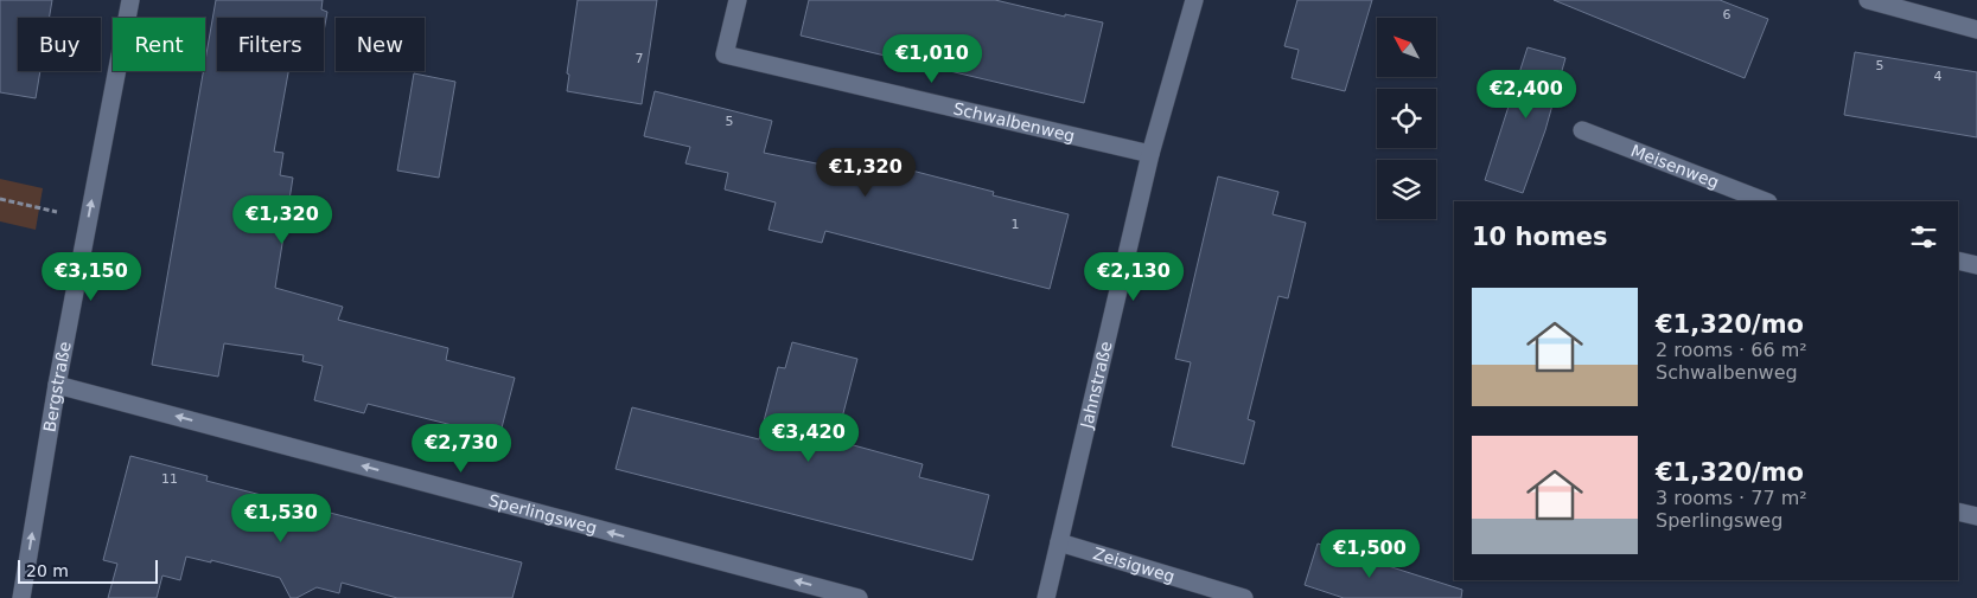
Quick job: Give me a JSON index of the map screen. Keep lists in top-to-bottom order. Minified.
{"streets":{"street":["Schwalbenweg","Meisenweg","Jahnstraße","Bergstraße","Sperlingsweg","Zeisigweg"]},"crossings":[["Schwalbenweg","Jahnstraße"],["Jahnstraße","Zeisigweg"],["Bergstraße","Sperlingsweg"]],"one_way":["Bergstraße","Sperlingsweg"],"house_numbers":["6","7","5","4","5","1","11"],"scale_bar":"20 m","north":"top left","page":{"chip":["Buy","Rent","Filters","New"],"price":["€1,010","€2,400","€1,320","€1,320","€3,150","€2,130","€3,420","€2,730","€1,530","€1,500"],"heading":"10 homes","list":[{"name":"€1,320/mo","note":"2 rooms · 66 m² · Schwalbenweg"},{"name":"€1,320/mo","note":"3 rooms · 77 m² · Sperlingsweg"}],"scale":"20 m"}}
